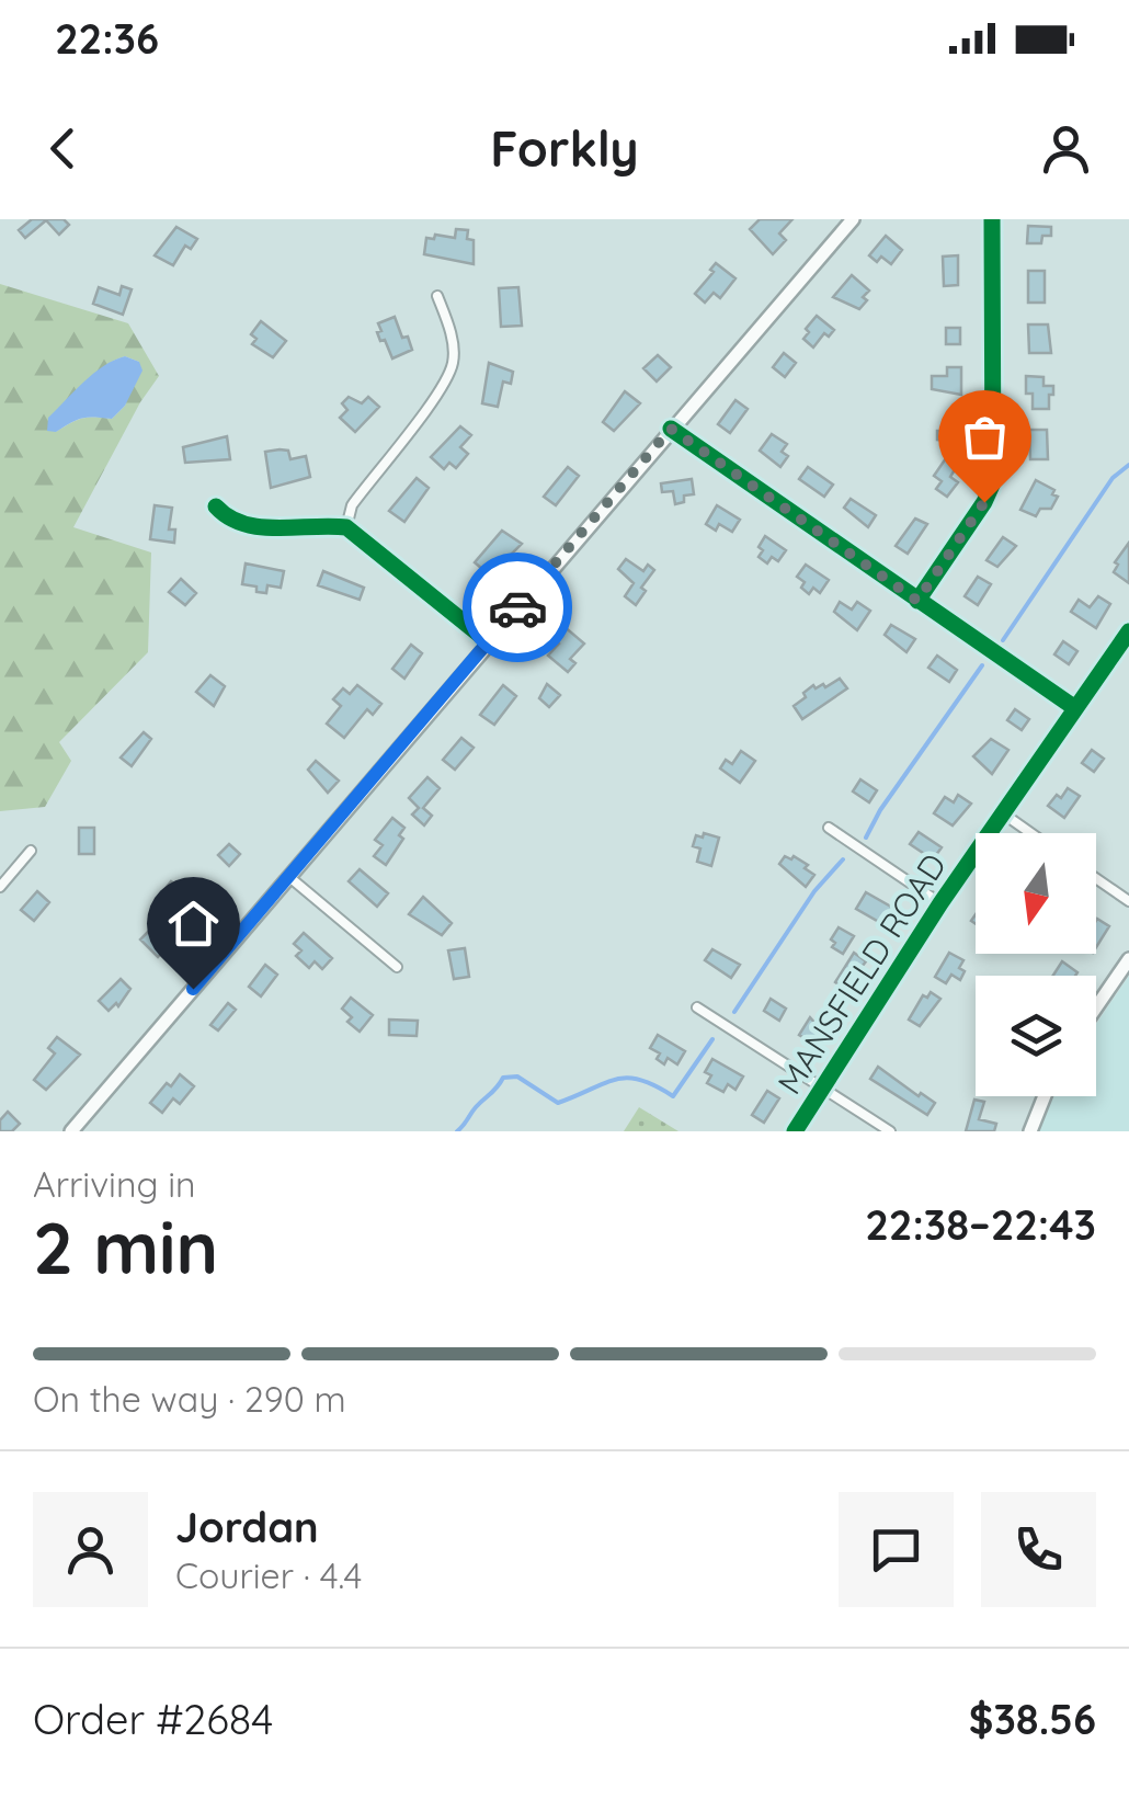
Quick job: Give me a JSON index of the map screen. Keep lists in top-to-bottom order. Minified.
{"streets":{"street":["MANSFIELD ROAD"]},"north":"bottom","page":{"status":"22:36","header":"Forkly","heading":["2 min","Arriving in","22:38–22:43"],"panel":["Jordan","Courier · 4.4","Order #2684","$38.56"],"bar":"On the way · 290 m"}}
